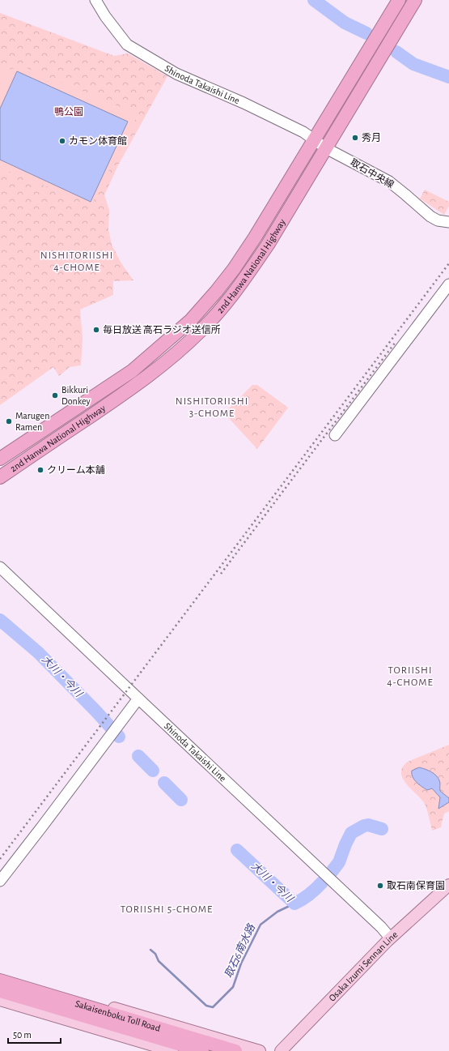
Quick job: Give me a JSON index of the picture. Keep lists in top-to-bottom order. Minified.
{"streets":{"highway":["2nd Hanwa National Highway","Sakaisenboku Toll Road"],"main road":["Shinoda Takaishi Line","取石中央線","Osaka Izumi Sennan Line"]},"crossings":[["Shinoda Takaishi Line","取石中央線"],["Shinoda Takaishi Line","2nd Hanwa National Highway"],["Shinoda Takaishi Line","Osaka Izumi Sennan Line"],["取石中央線","2nd Hanwa National Highway"]],"districts":["NISHITORIISHI 4-CHOME","NISHITORIISHI 3-CHOME","TORIISHI 4-CHOME","TORIISHI 5-CHOME"],"water":["大川・今川","取石6南水路"],"parks":["鴨公園"],"places":["秀月","カモン体育館","毎日放送 高石ラジオ送信所","Bikkuri Donkey","Marugen Ramen","クリーム本舗","取石南保育園"],"scale_bar":"50 m"}
